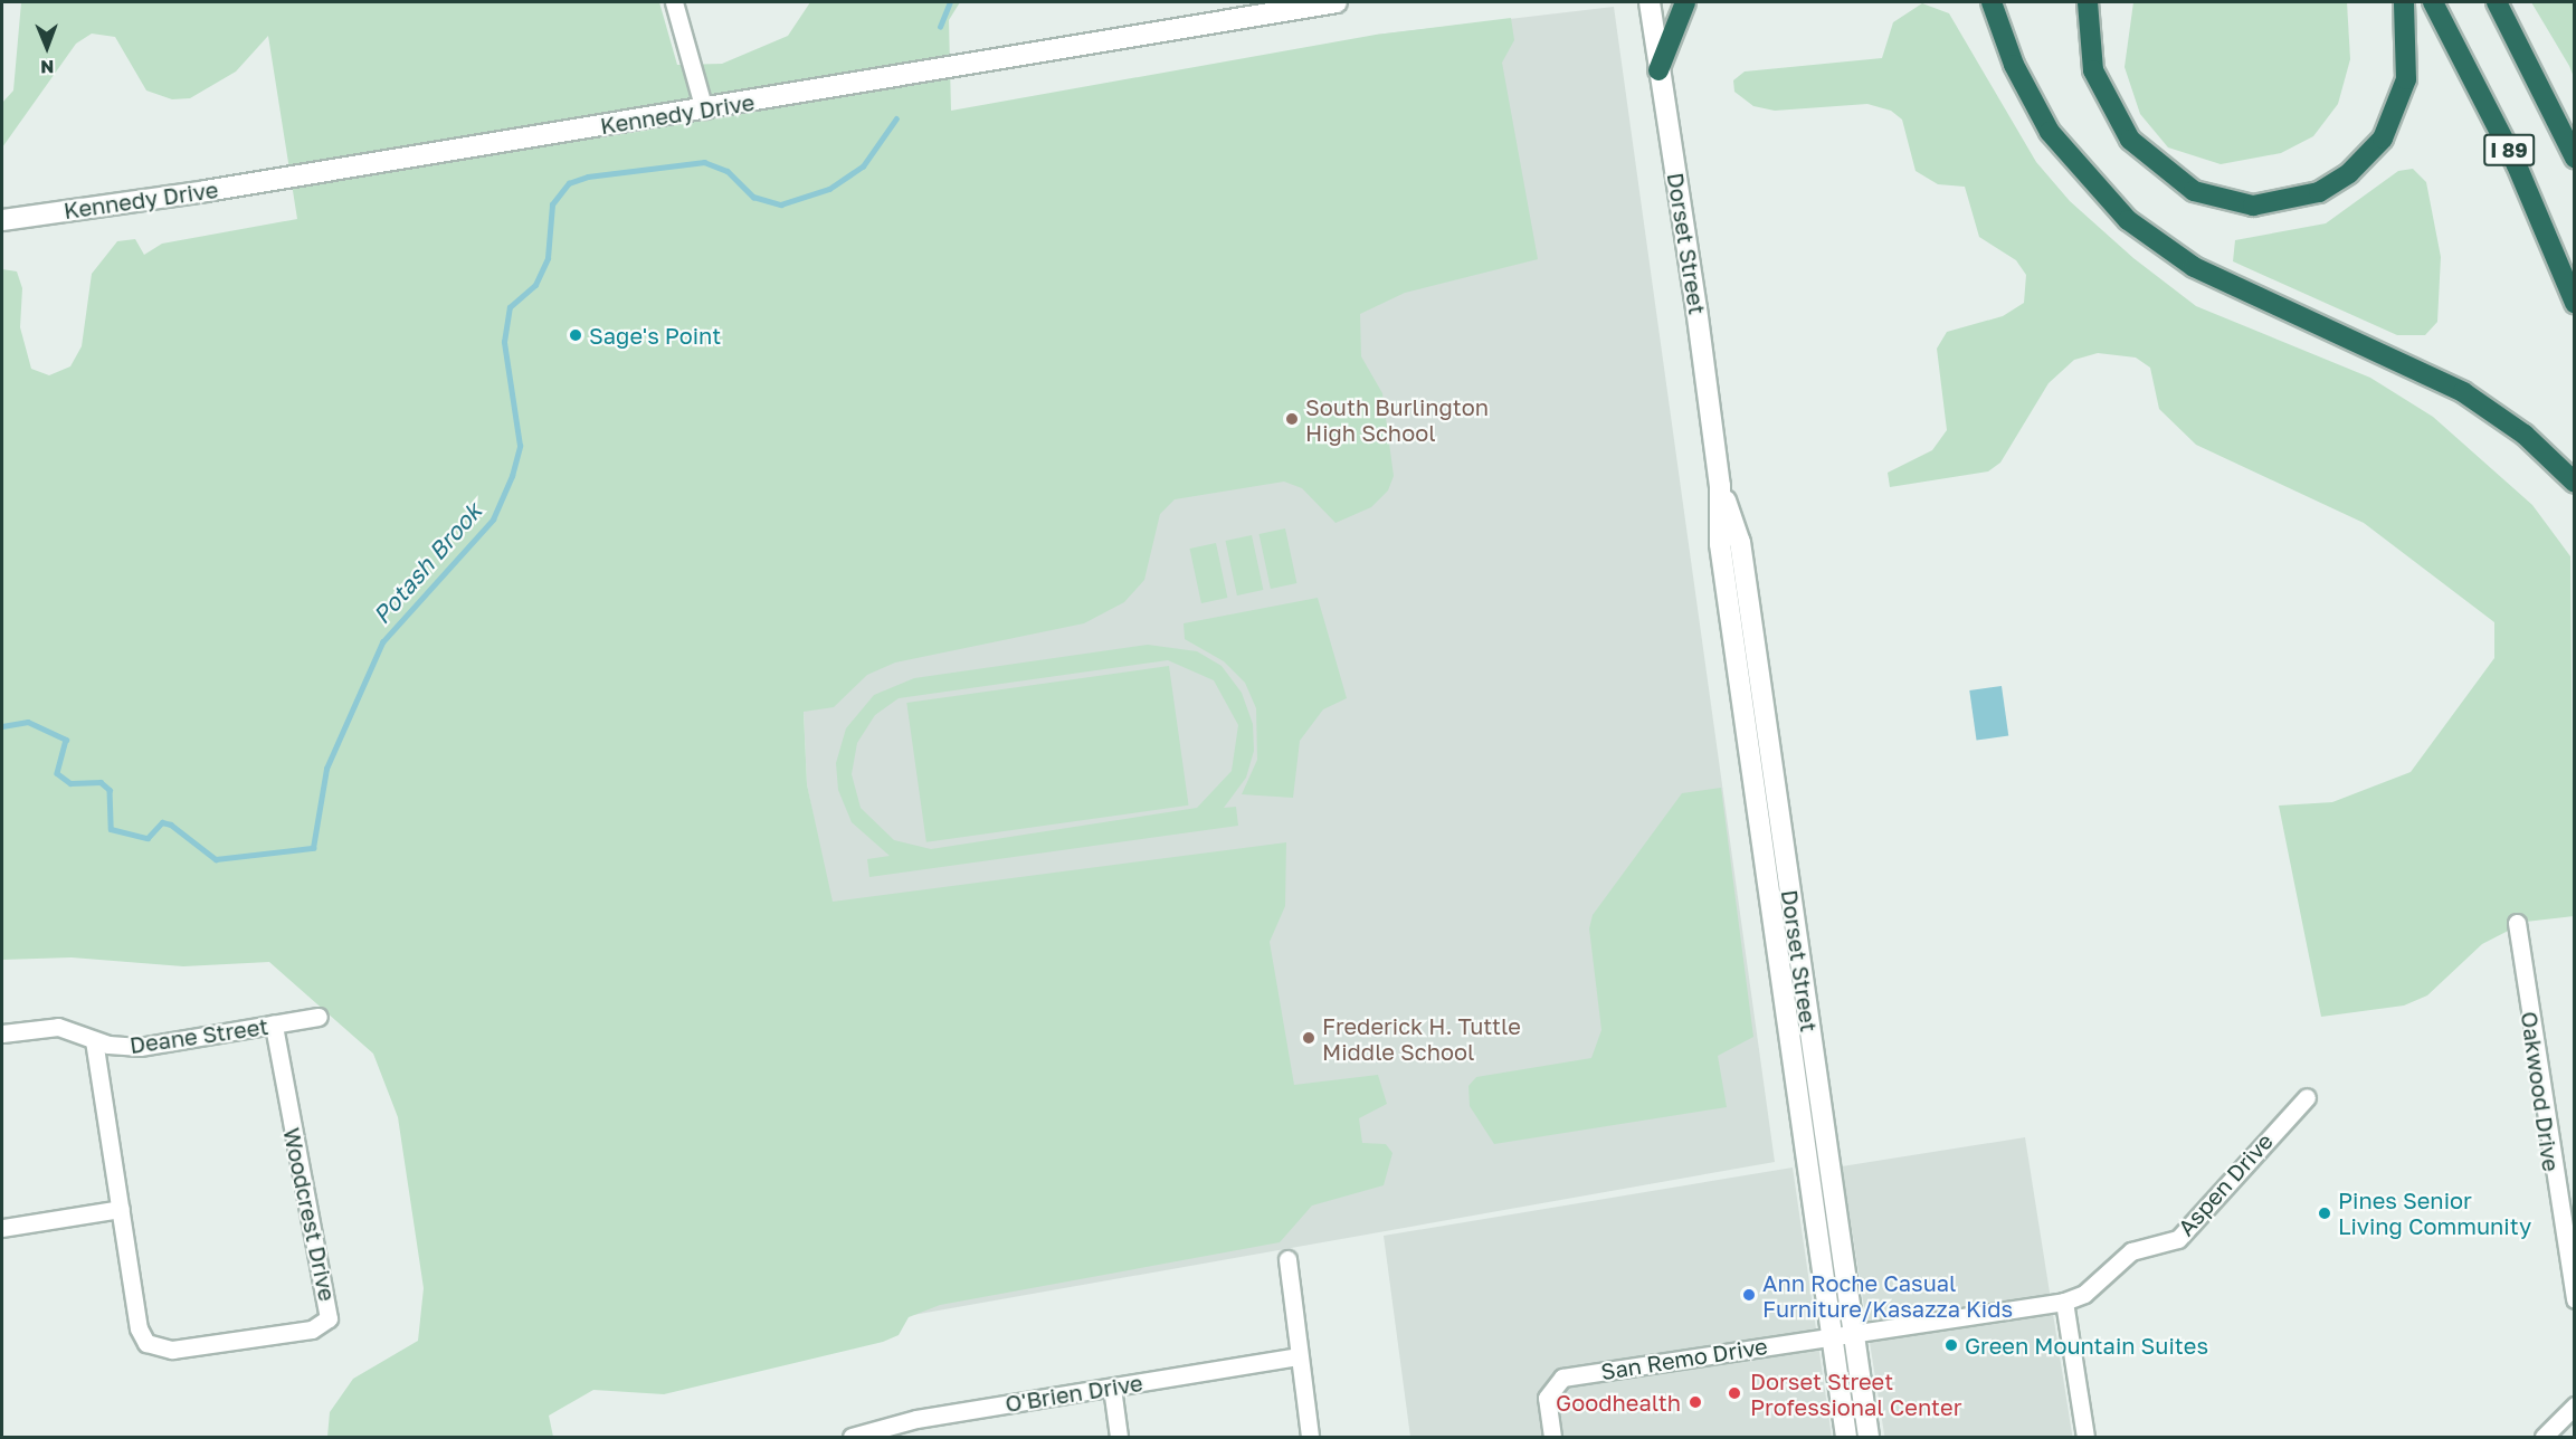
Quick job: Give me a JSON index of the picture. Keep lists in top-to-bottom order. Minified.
{"streets":{"highway":["I 89"],"main road":["Kennedy Drive","Dorset Street"],"street":["Deane Street","Oakwood Drive","Aspen Drive","Woodcrest Drive","San Remo Drive","O'Brien Drive"]},"crossings":[["Dorset Street","Aspen Drive"],["Dorset Street","San Remo Drive"],["Deane Street","Woodcrest Drive"],["Aspen Drive","San Remo Drive"]],"water":["Potash Brook"],"places":["Sage's Point","South Burlington High School","Frederick H. Tuttle Middle School","Pines Senior Living Community","Ann Roche Casual Furniture/Kasazza Kids","Green Mountain Suites","Dorset Street Professional Center","Goodhealth"],"north":"bottom"}
